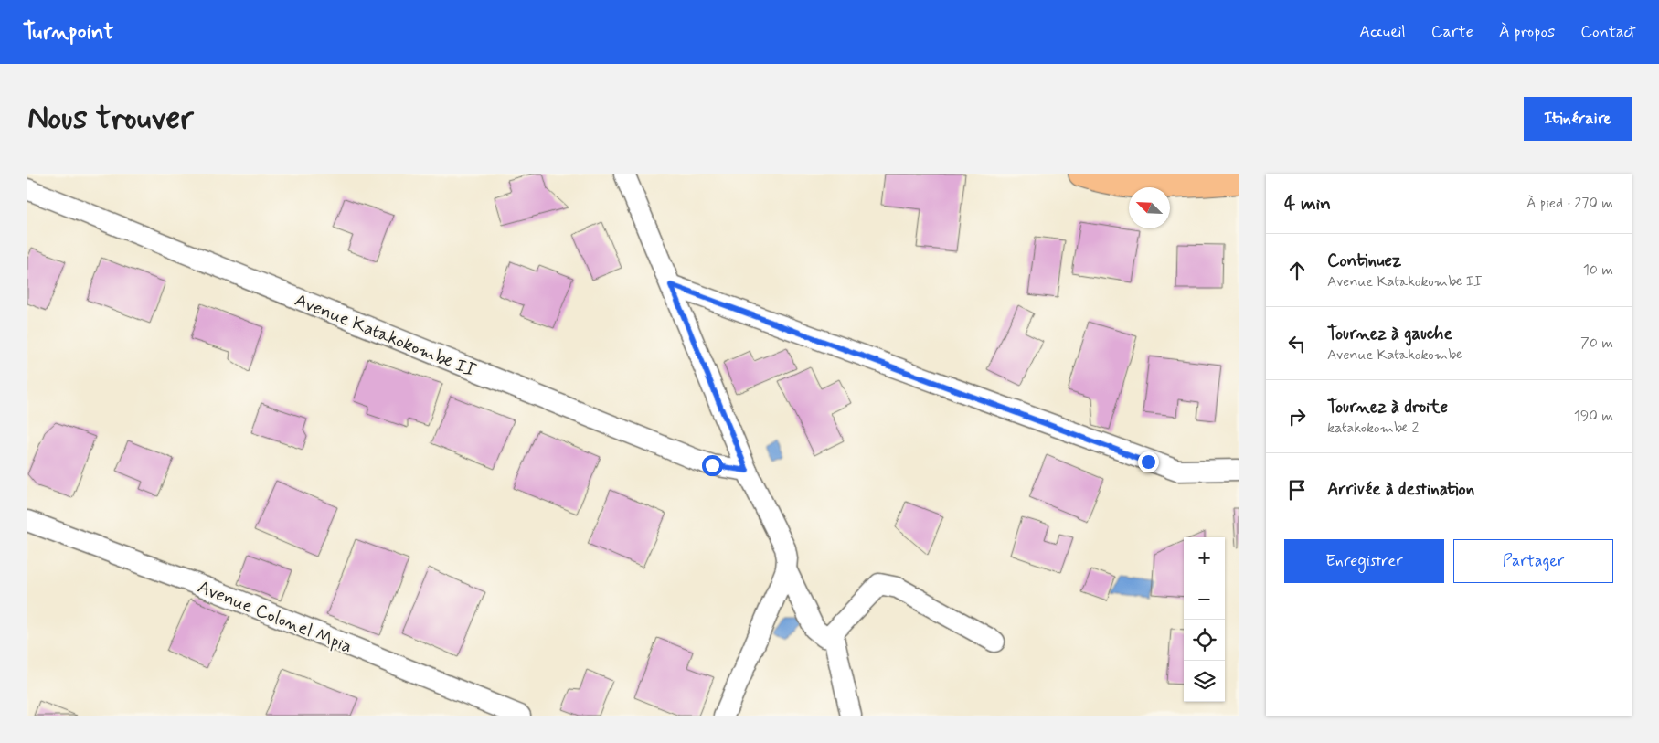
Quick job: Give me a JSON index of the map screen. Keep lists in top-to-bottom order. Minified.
{"streets":{"street":["Avenue Katakokombe II","Avenue Colonel Mpia"]},"north":"top left","page":{"header":"Turnpoint","nav":["Accueil","Carte","À propos","Contact"],"buttons":["Itinéraire",["Enregistrer","Partager"]],"title":"Nous trouver","heading":["4 min","À pied · 270 m"],"list":[["Continuez","Avenue Katakokombe II","10 m"],["Tournez à gauche","Avenue Katakokombe","70 m"],["Tournez à droite","katakokombe 2","190 m"],"Arrivée à destination"],"map_buttons":["+","−"]}}
